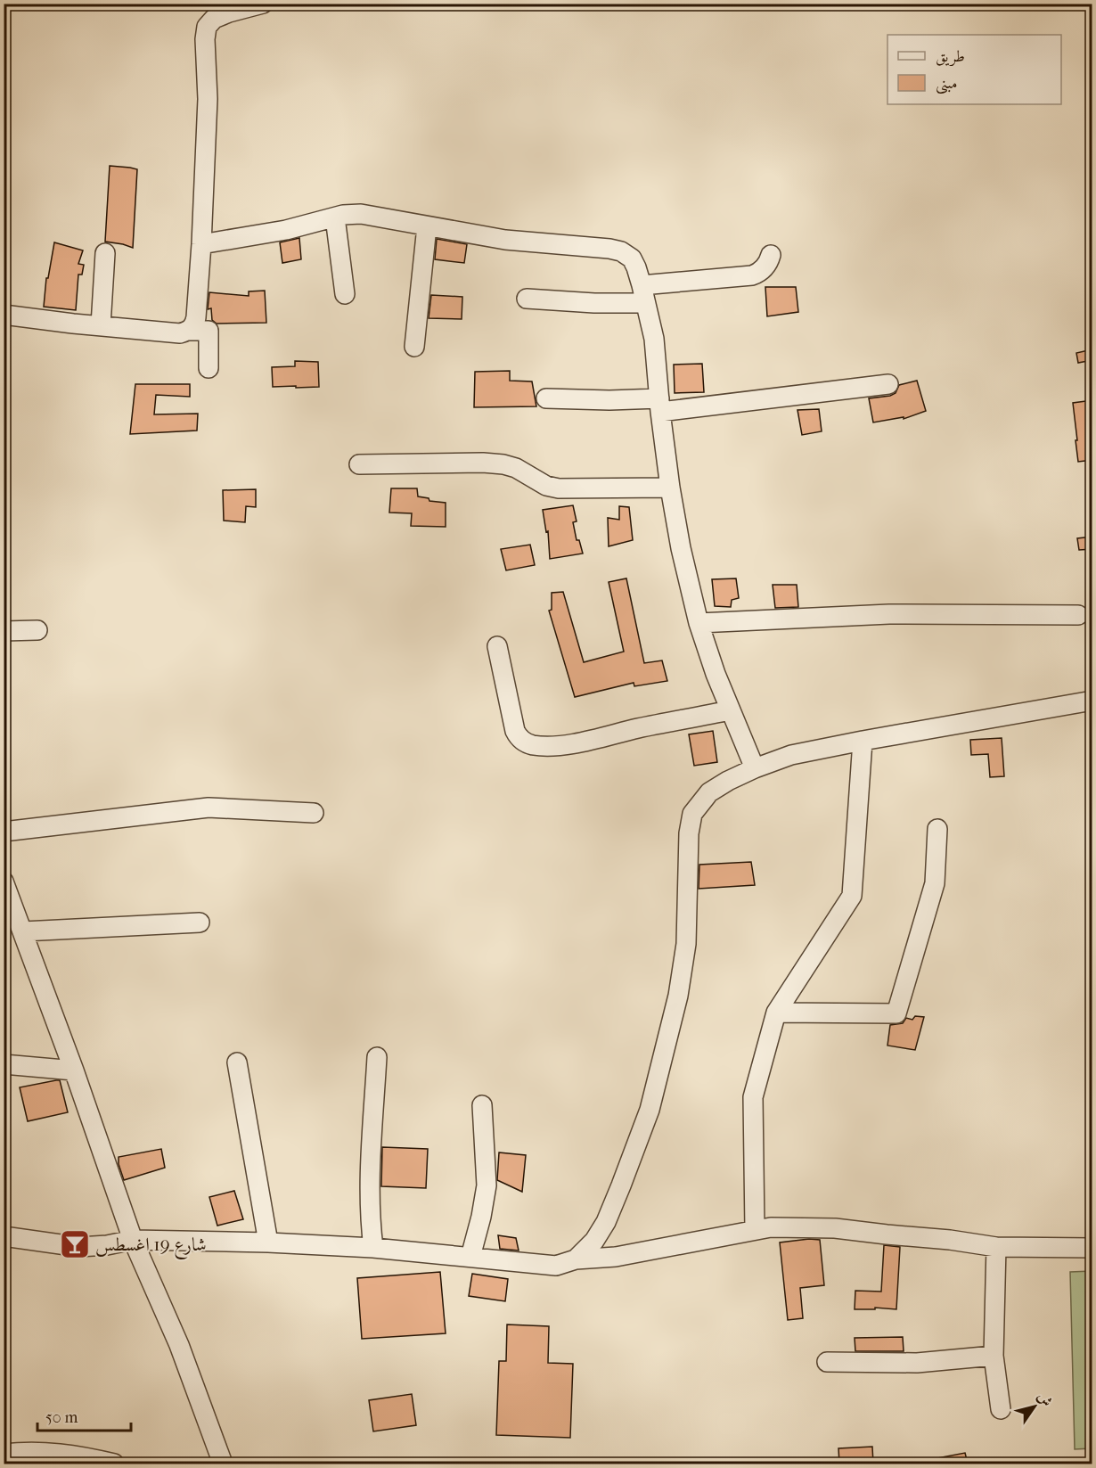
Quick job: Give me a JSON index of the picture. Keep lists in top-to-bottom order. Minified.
{"places":{"bar":["شارع 19 اغسطس"]},"legend":["طريق","مبنى"],"scale_bar":"50 m","north":"top right"}
